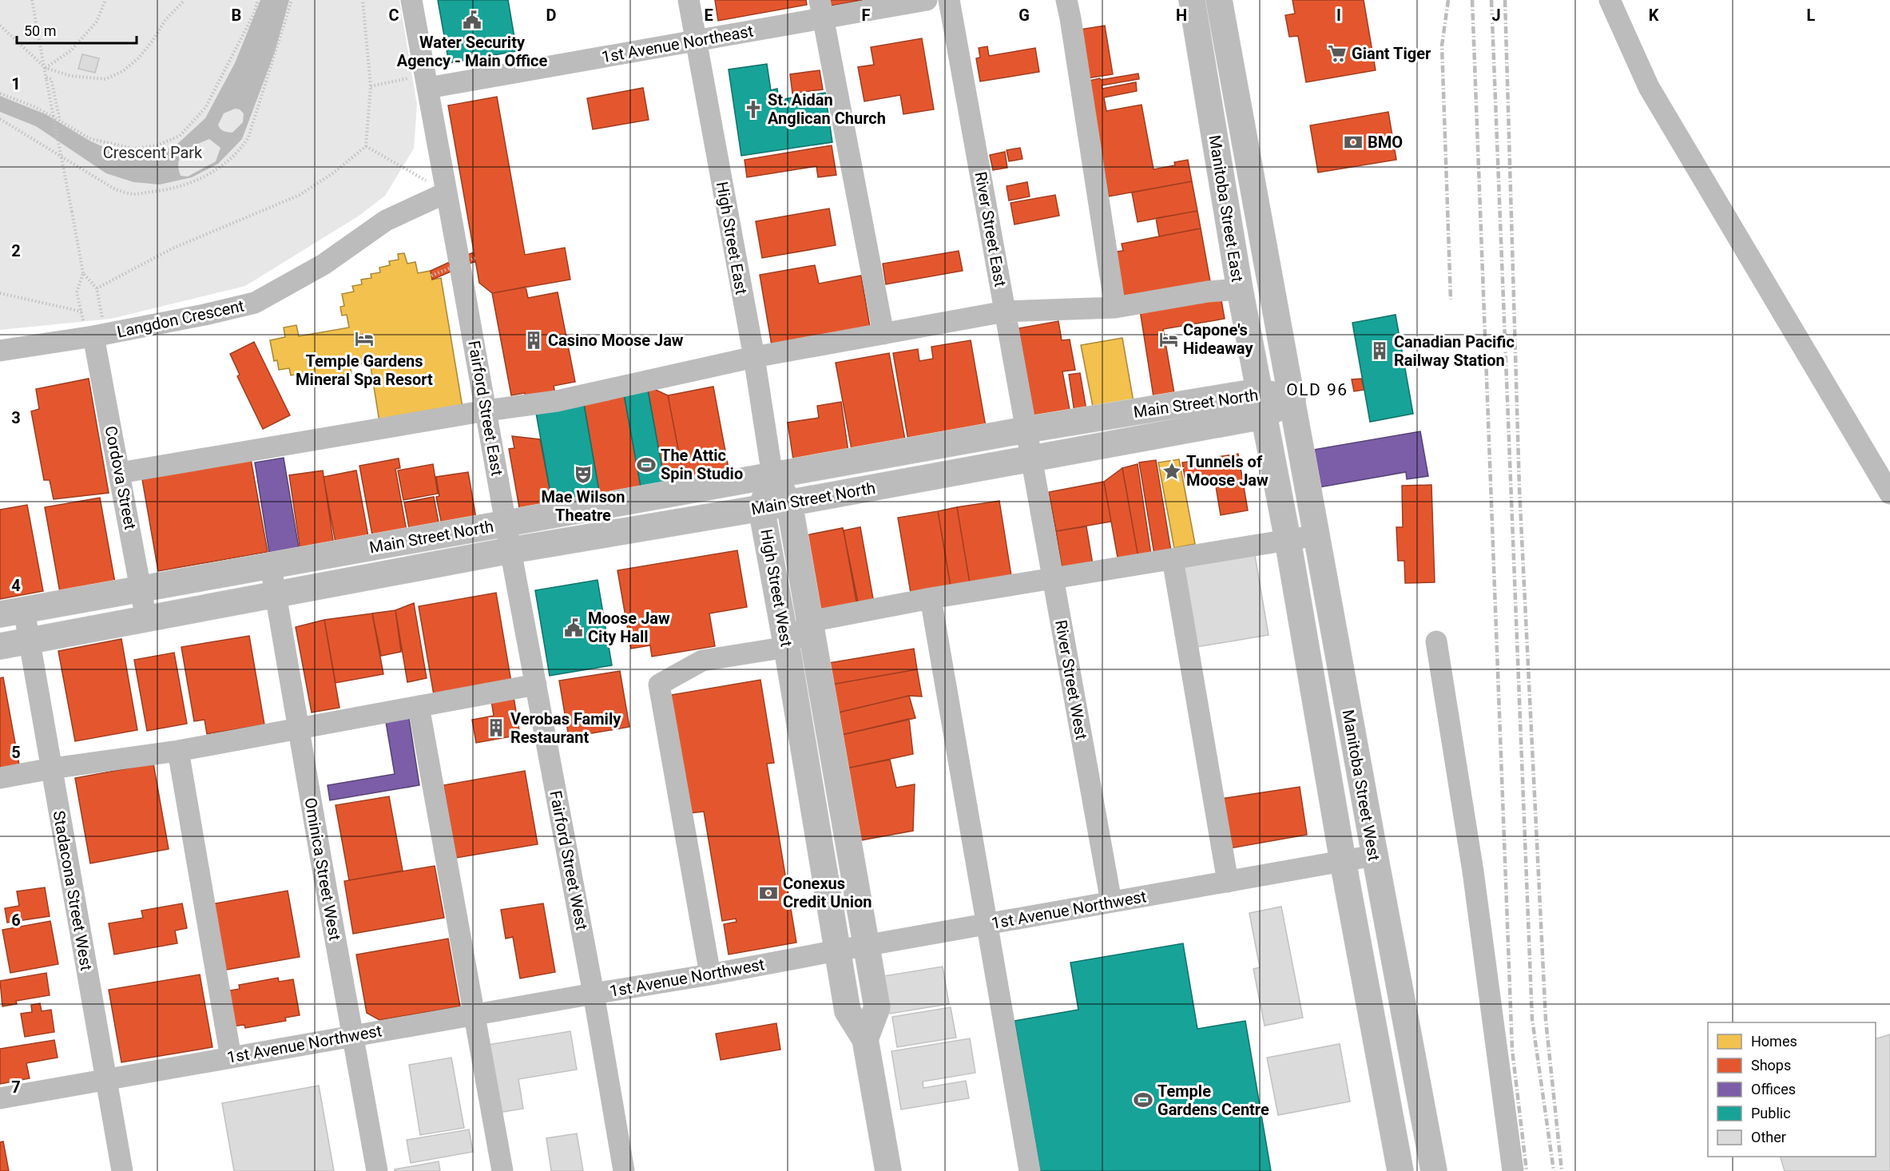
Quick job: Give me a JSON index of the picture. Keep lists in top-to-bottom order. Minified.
{"streets":{"main road":["Manitoba Street East","Main Street North","High Street West","Manitoba Street West"],"street":["1st Avenue Northeast","River Street East","High Street East","Langdon Crescent","Fairford Street East","Cordova Street","River Street West","Fairford Street West","Ominica Street West","Stadacona Street West","1st Avenue Northwest"]},"crossings":[["1st Avenue Northeast","High Street East"],["1st Avenue Northeast","Fairford Street East"],["Manitoba Street East","Main Street North"],["Manitoba Street East","Manitoba Street West"],["River Street East","Main Street North"],["River Street East","River Street West"],["High Street East","Main Street North"],["High Street East","High Street West"],["Langdon Crescent","Fairford Street East"],["Langdon Crescent","Cordova Street"],["Main Street North","Fairford Street East"],["Main Street North","Cordova Street"],["Main Street North","High Street West"],["Main Street North","River Street West"],["Main Street North","Manitoba Street West"],["Main Street North","Fairford Street West"],["Main Street North","Ominica Street West"],["Main Street North","Stadacona Street West"],["Fairford Street East","Fairford Street West"],["High Street West","1st Avenue Northwest"],["River Street West","1st Avenue Northwest"],["Manitoba Street West","1st Avenue Northwest"],["Fairford Street West","1st Avenue Northwest"],["Ominica Street West","1st Avenue Northwest"],["Stadacona Street West","1st Avenue Northwest"]],"districts":["OLD 96"],"parks":["Crescent Park"],"places":{"public building":["Water Security Agency - Main Office","Moose Jaw City Hall"],"supermarket":["Giant Tiger"],"church":["St. Aidan Anglican Church"],"bank":["BMO","Conexus Credit Union"],"hotel":["Temple Gardens Mineral Spa Resort","Capone's Hideaway"],"building":["Casino Moose Jaw","Canadian Pacific Railway Station","Verobas Family Restaurant"],"sports":["The Attic Spin Studio","Temple Gardens Centre"],"place":["Tunnels of Moose Jaw"],"theatre":["Mae Wilson Theatre"]},"legend":["Homes","Shops","Offices","Public","Other"],"scale_bar":"50 m","grid":{"columns":["B","C","D","E","F","G","H","I","J","K","L"],"rows":["1","2","3","4","5","6","7"]}}
